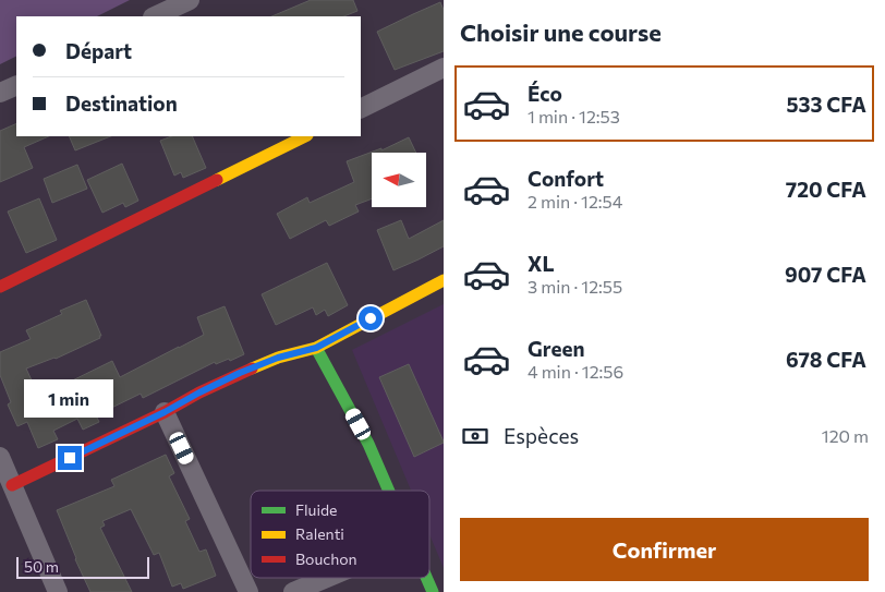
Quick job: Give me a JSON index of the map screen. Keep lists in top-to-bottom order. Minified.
{"legend":["Fluide","Ralenti","Bouchon"],"scale_bar":"50 m","north":"left","page":{"heading":"Choisir une course","banner":["Départ","Destination"],"list":[{"name":"Éco","note":"1 min · 12:53","value":"533 CFA"},{"name":"Confort","note":"2 min · 12:54","value":"720 CFA"},{"name":"XL","note":"3 min · 12:55","value":"907 CFA"},{"name":"Green","note":"4 min · 12:56","value":"678 CFA"}],"bubble":"1 min","pay":["Espèces","120 m"],"buttons":"Confirmer","scale":"50 m"}}
